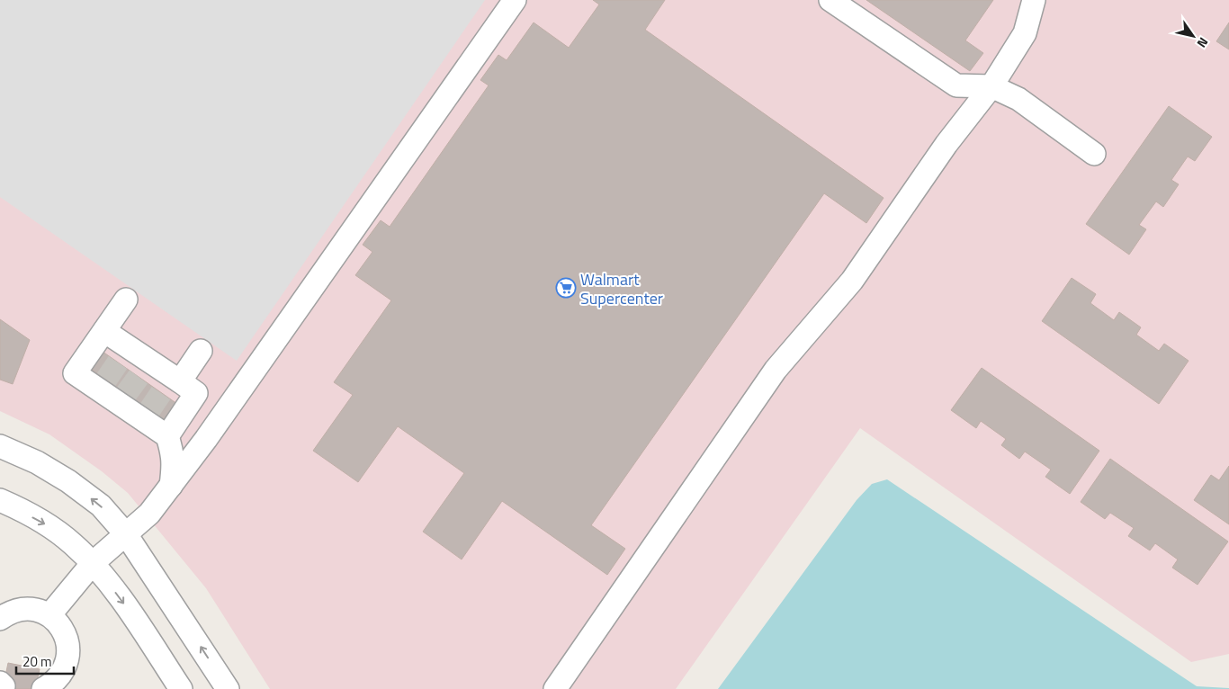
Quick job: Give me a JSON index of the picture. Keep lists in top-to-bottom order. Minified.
{"places":{"supermarket":["Walmart Supercenter"]},"scale_bar":"20 m","north":"bottom right"}
